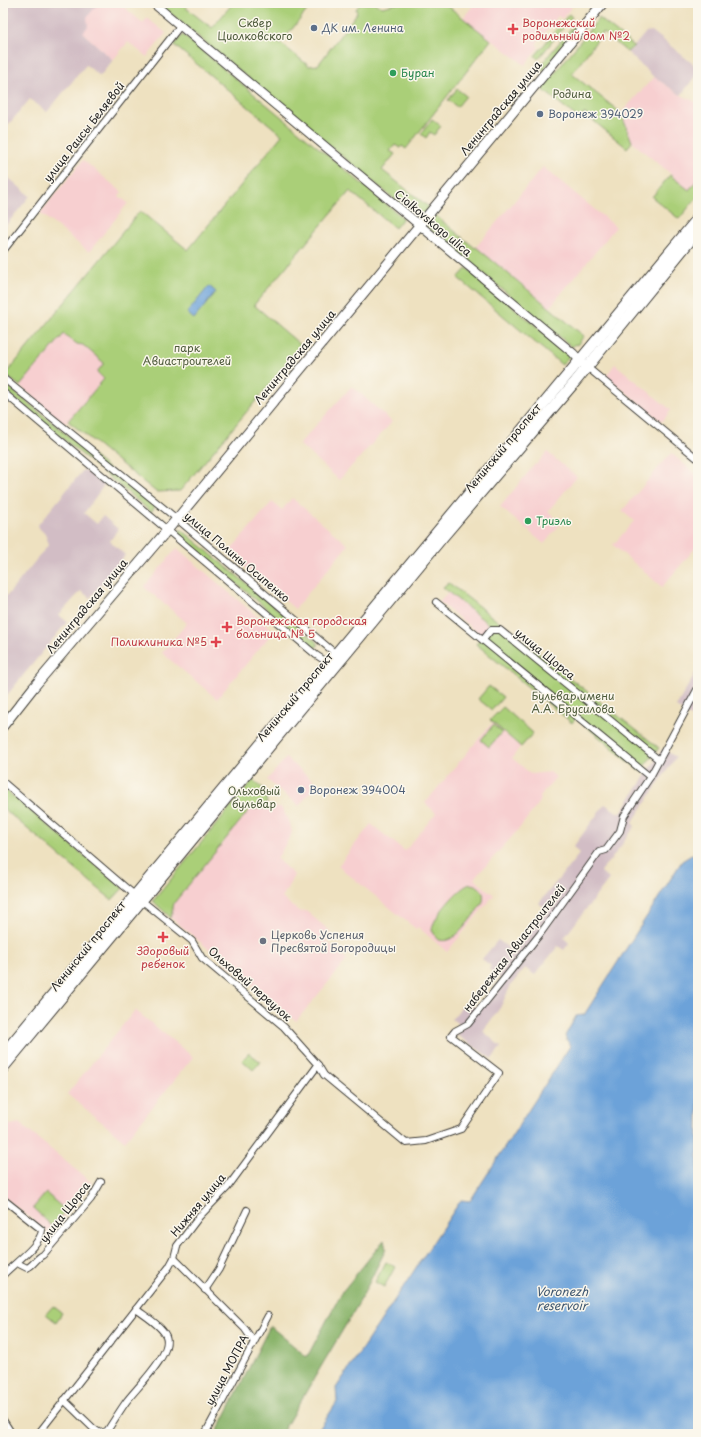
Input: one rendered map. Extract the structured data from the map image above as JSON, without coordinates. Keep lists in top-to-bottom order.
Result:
{
  "streets": {
    "main road": ["Ленинградская улица", "Ленинский проспект"],
    "street": [
      "улица Раисы Беляевой",
      "Ciolkovskogo ulica",
      "улица Полины Осипенко",
      "улица Щорса",
      "набережная Авиастроителей",
      "Ольховый переулок",
      "Нижняя улица",
      "улица МОПРА"
    ]
  },
  "crossings": [
    ["Ленинградская улица", "Ciolkovskogo ulica"],
    ["Ленинградская улица", "улица Полины Осипенко"],
    ["улица Раисы Беляевой", "Ciolkovskogo ulica"],
    ["Ciolkovskogo ulica", "Ленинский проспект"],
    ["Ленинский проспект", "улица Полины Осипенко"],
    ["Ленинский проспект", "Ольховый переулок"],
    ["улица Щорса", "набережная Авиастроителей"],
    ["набережная Авиастроителей", "Ольховый переулок"],
    ["Ольховый переулок", "Нижняя улица"]
  ],
  "water": ["Voronezh reservoir"],
  "parks": [
    "Сквер Циолковского",
    "Родина",
    "парк Авиастроителей",
    "Бульвар имени А.А. Брусилова",
    "Ольховый бульвар"
  ],
  "places": {
    "other": [
      "ДК им. Ленина",
      "Буран",
      "Воронеж 394029",
      "Триэль",
      "Воронеж 394004",
      "Церковь Успения Пресвятой Богородицы"
    ],
    "health": [
      "Воронежский родильный дом №2",
      "Воронежская городская больница № 5",
      "Поликлиника №5",
      "Здоровый ребенок"
    ]
  }
}
